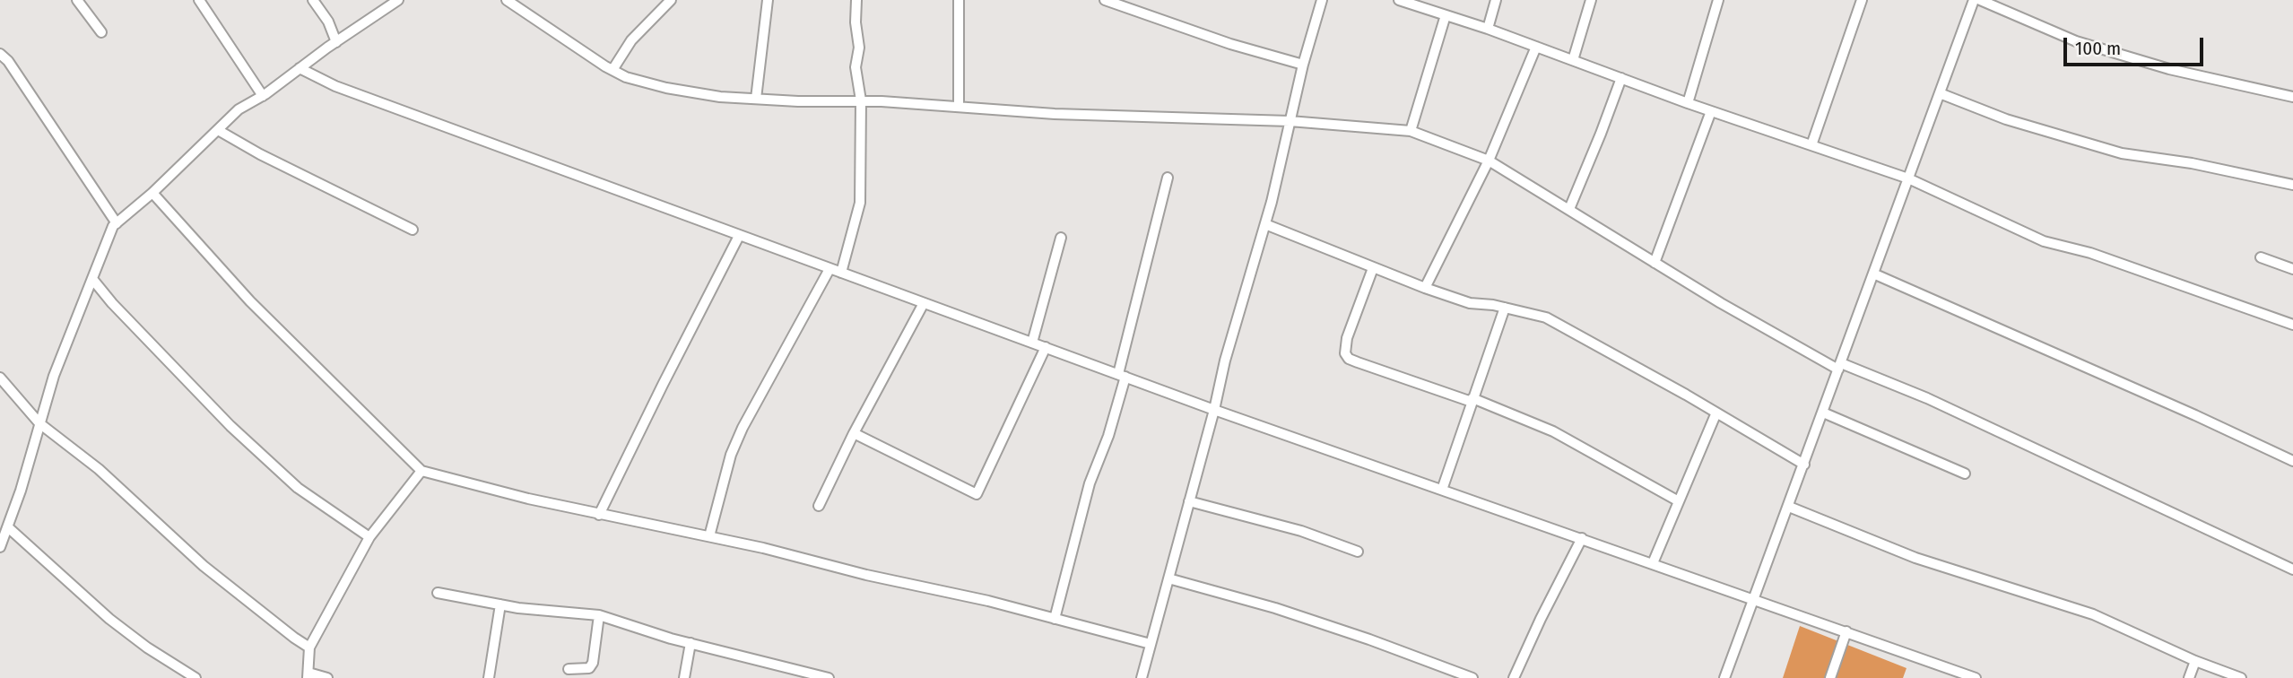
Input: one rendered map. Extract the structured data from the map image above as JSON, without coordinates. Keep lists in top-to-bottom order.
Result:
{
  "scale_bar": "100 m"
}
